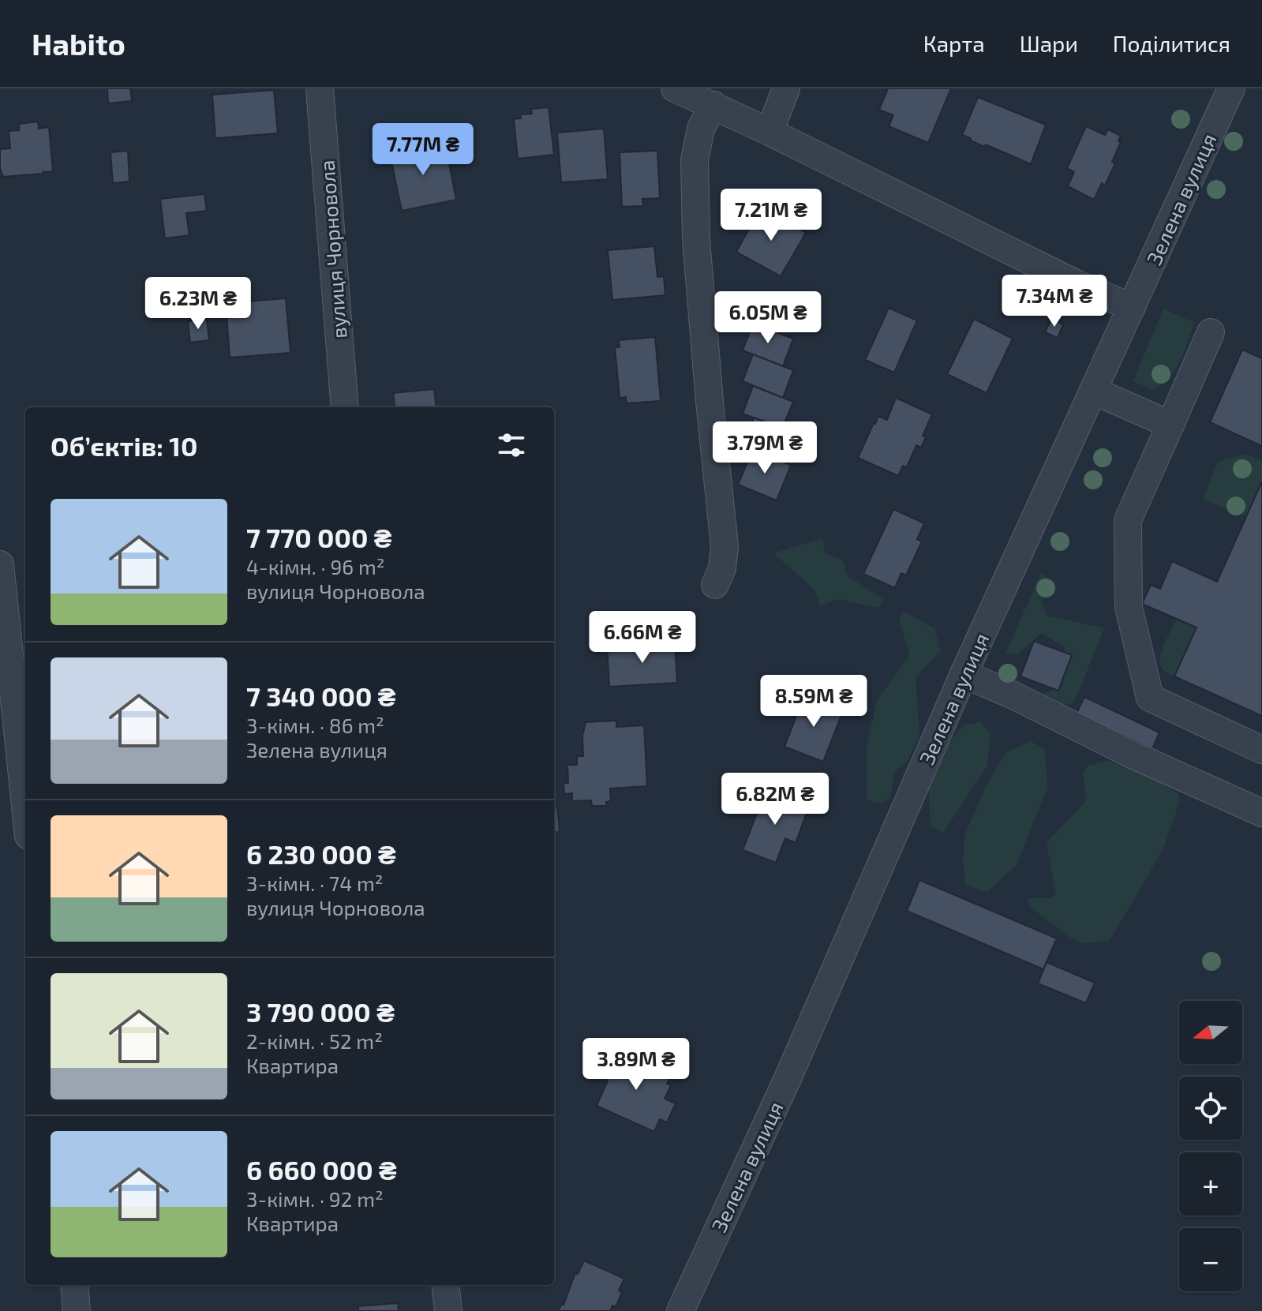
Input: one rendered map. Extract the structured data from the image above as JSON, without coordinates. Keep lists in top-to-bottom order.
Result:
{
  "streets": {
    "street": ["Зелена вулиця", "вулиця Чорновола"]
  },
  "north": "left",
  "page": {
    "header": "Habito",
    "nav": ["Карта", "Шари", "Поділитися"],
    "price": [
      "7.77M ₴",
      "7.21M ₴",
      "7.34M ₴",
      "6.23M ₴",
      "6.05M ₴",
      "3.79M ₴",
      "6.66M ₴",
      "8.59M ₴",
      "6.82M ₴",
      "3.89M ₴"
    ],
    "heading": "Об’єктів: 10",
    "list": [
      {
        "name": "7 770 000 ₴",
        "note": "4-кімн. · 96 m² · вулиця Чорновола"
      },
      {
        "name": "7 340 000 ₴",
        "note": "3-кімн. · 86 m² · Зелена вулиця"
      },
      {
        "name": "6 230 000 ₴",
        "note": "3-кімн. · 74 m² · вулиця Чорновола"
      },
      {
        "name": "3 790 000 ₴",
        "note": "2-кімн. · 52 m² · Квартира"
      },
      {
        "name": "6 660 000 ₴",
        "note": "3-кімн. · 92 m² · Квартира"
      }
    ],
    "map_buttons": ["+", "−"]
  }
}
